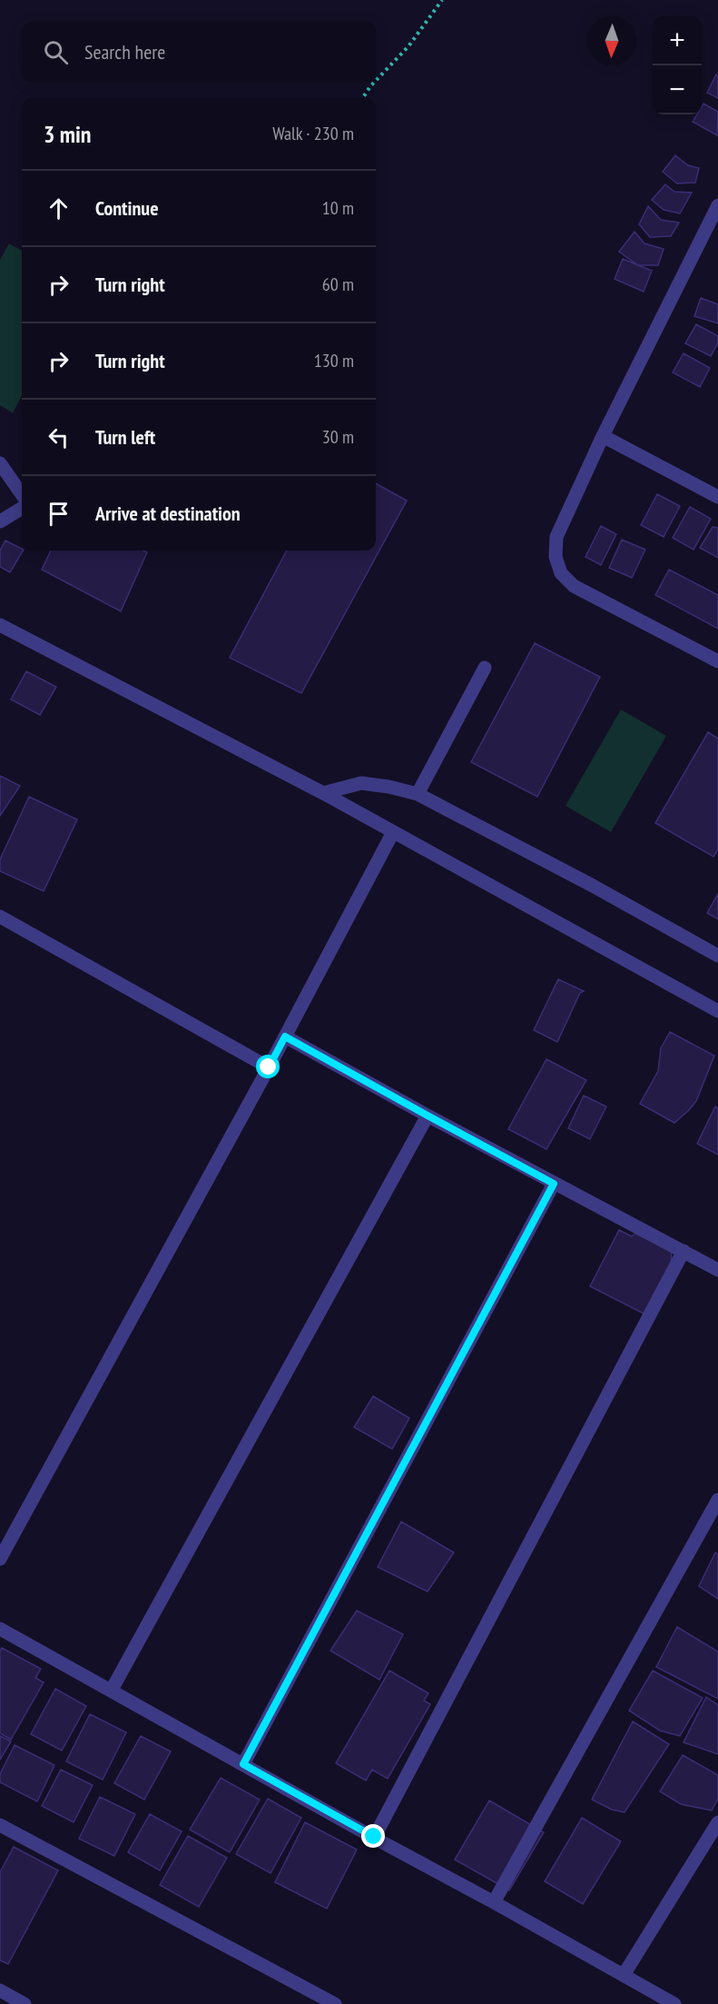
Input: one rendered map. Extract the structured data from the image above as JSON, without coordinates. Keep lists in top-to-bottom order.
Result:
{
  "north": "bottom",
  "page": {
    "map_buttons": ["+", "−"],
    "search": "Search here",
    "heading": ["3 min", "Walk · 230 m"],
    "list": [
      ["Continue", "10 m"],
      ["Turn right", "60 m"],
      ["Turn right", "130 m"],
      ["Turn left", "30 m"],
      "Arrive at destination"
    ]
  }
}
